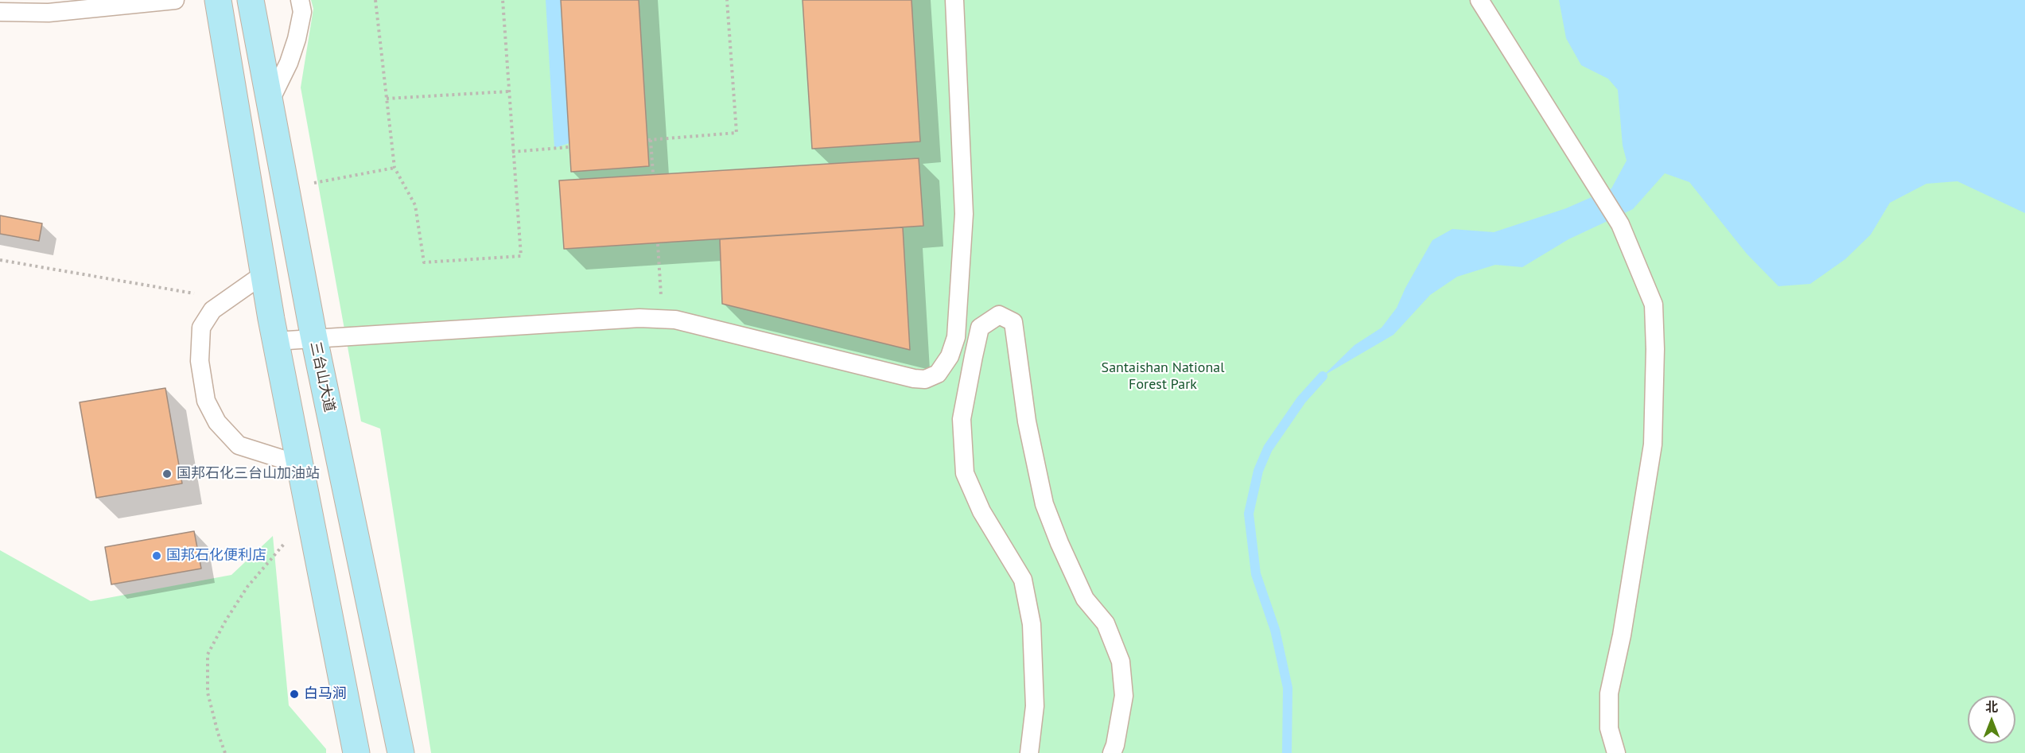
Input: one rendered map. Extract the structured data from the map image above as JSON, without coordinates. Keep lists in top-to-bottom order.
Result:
{
  "streets": {
    "main road": ["三台山大道"]
  },
  "parks": ["Santaishan National Forest Park"],
  "places": ["国邦石化三台山加油站", "国邦石化便利店", "白马涧"],
  "north": "top"
}
